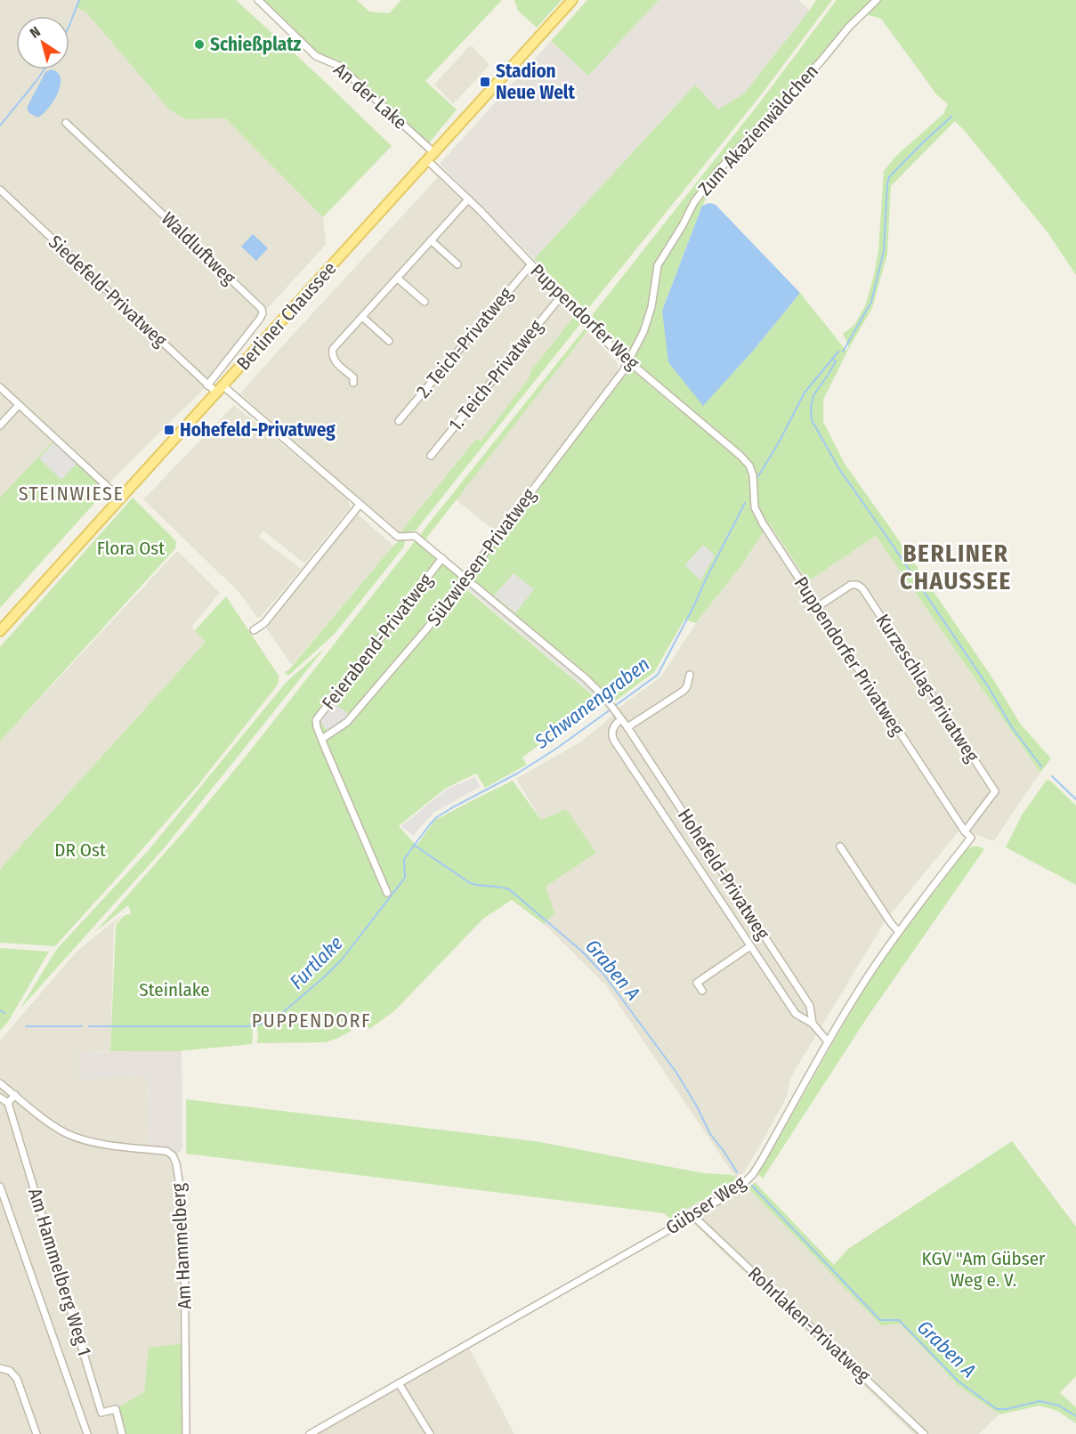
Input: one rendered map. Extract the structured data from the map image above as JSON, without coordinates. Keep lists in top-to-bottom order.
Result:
{
  "streets": {
    "main road": ["Berliner Chaussee"],
    "street": [
      "An der Lake",
      "Zum Akazienwäldchen",
      "Waldluftweg",
      "Siedefeld-Privatweg",
      "Puppendorfer Weg",
      "2. Teich-Privatweg",
      "1. Teich-Privatweg",
      "Sülzwiesen-Privatweg",
      "Feierabend-Privatweg",
      "Puppendorfer Privatweg",
      "Kurzeschlag-Privatweg",
      "Hohefeld-Privatweg",
      "Gübser Weg",
      "Am Hammelberg",
      "Am Hammelberg Weg 1",
      "Rohrlaken-Privatweg"
    ]
  },
  "crossings": [
    ["An der Lake", "Berliner Chaussee"],
    ["An der Lake", "Puppendorfer Weg"],
    ["Zum Akazienwäldchen", "Puppendorfer Weg"],
    ["Zum Akazienwäldchen", "Sülzwiesen-Privatweg"],
    ["Waldluftweg", "Siedefeld-Privatweg"],
    ["Siedefeld-Privatweg", "Berliner Chaussee"],
    ["Siedefeld-Privatweg", "Hohefeld-Privatweg"],
    ["Berliner Chaussee", "Puppendorfer Weg"],
    ["Berliner Chaussee", "Hohefeld-Privatweg"],
    ["Puppendorfer Weg", "2. Teich-Privatweg"],
    ["Puppendorfer Weg", "1. Teich-Privatweg"],
    ["Puppendorfer Weg", "Sülzwiesen-Privatweg"],
    ["Puppendorfer Weg", "Puppendorfer Privatweg"],
    ["Sülzwiesen-Privatweg", "Feierabend-Privatweg"],
    ["Sülzwiesen-Privatweg", "Hohefeld-Privatweg"],
    ["Feierabend-Privatweg", "Hohefeld-Privatweg"],
    ["Puppendorfer Privatweg", "Kurzeschlag-Privatweg"],
    ["Puppendorfer Privatweg", "Gübser Weg"],
    ["Hohefeld-Privatweg", "Gübser Weg"],
    ["Gübser Weg", "Rohrlaken-Privatweg"]
  ],
  "districts": ["STEINWIESE", "BERLINER CHAUSSEE", "PUPPENDORF"],
  "water": ["Schwanengraben", "Furtlake", "Graben A"],
  "parks": [
    "Flora Ost",
    "DR Ost",
    "Steinlake",
    "KGV \"Am Gübser Weg e. V."
  ],
  "places": {
    "other": ["Schießplatz"],
    "transit": ["Stadion Neue Welt", "Hohefeld-Privatweg"]
  },
  "north": "top left"
}
